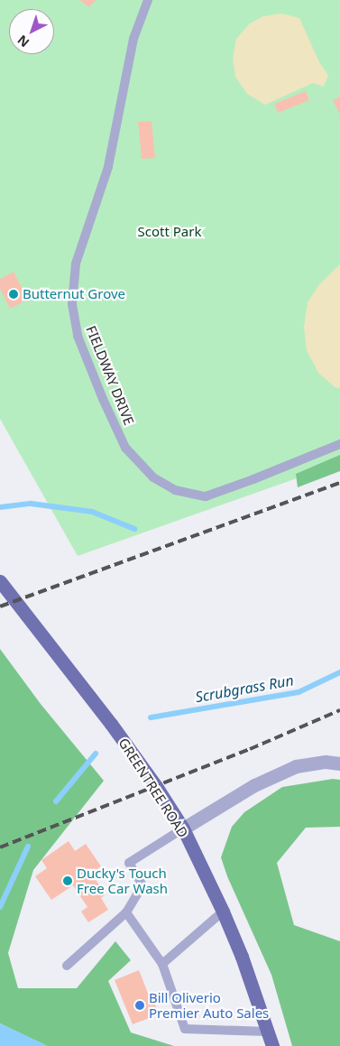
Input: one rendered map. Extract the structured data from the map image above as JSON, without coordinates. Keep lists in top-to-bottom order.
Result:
{
  "streets": {
    "main road": ["GREENTREE ROAD"],
    "lane": ["FIELDWAY DRIVE"]
  },
  "water": ["Scrubgrass Run"],
  "parks": ["Scott Park"],
  "places": ["Butternut Grove", "Ducky's Touch Free Car Wash", "Bill Oliverio Premier Auto Sales"],
  "north": "bottom left"
}
